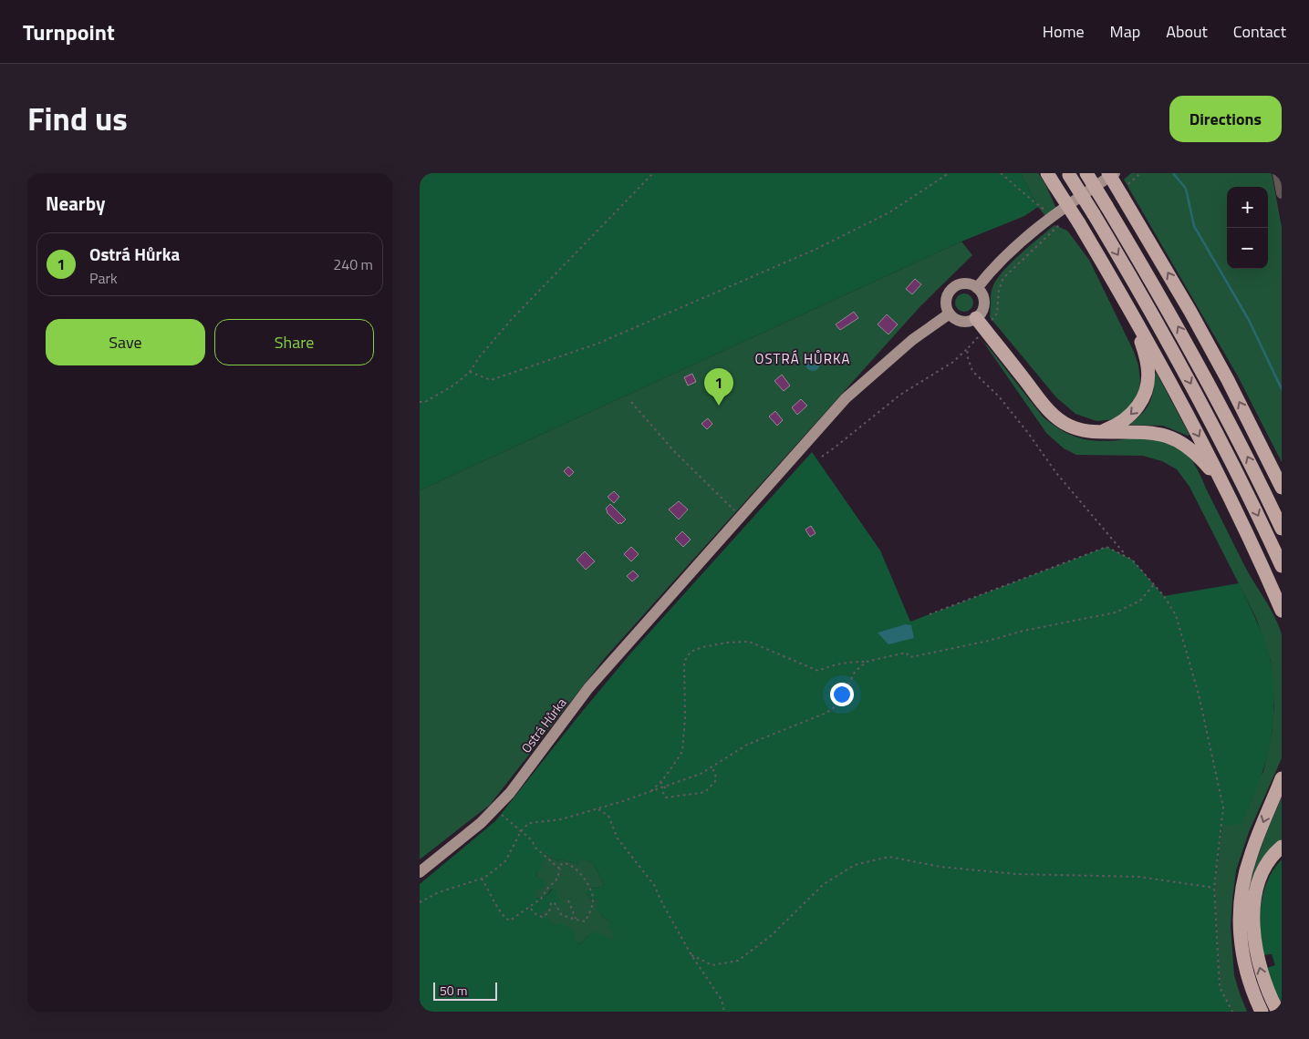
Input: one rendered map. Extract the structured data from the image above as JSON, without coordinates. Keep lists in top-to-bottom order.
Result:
{
  "streets": {
    "main road": ["Ostrá Hůrka"]
  },
  "districts": ["OSTRÁ HŮRKA"],
  "scale_bar": "50 m",
  "page": {
    "header": "Turnpoint",
    "nav": [
      "Home",
      "Map",
      "About",
      "Contact"
    ],
    "title": "Find us",
    "buttons": [
      "Directions",
      ["Save", "Share"]
    ],
    "heading": "Nearby",
    "map_buttons": ["+", "−"],
    "list": [
      {
        "mark": "1",
        "name": "Ostrá Hůrka",
        "note": "Park",
        "value": "240 m"
      }
    ],
    "pins": "1",
    "scale": "50 m"
  }
}
